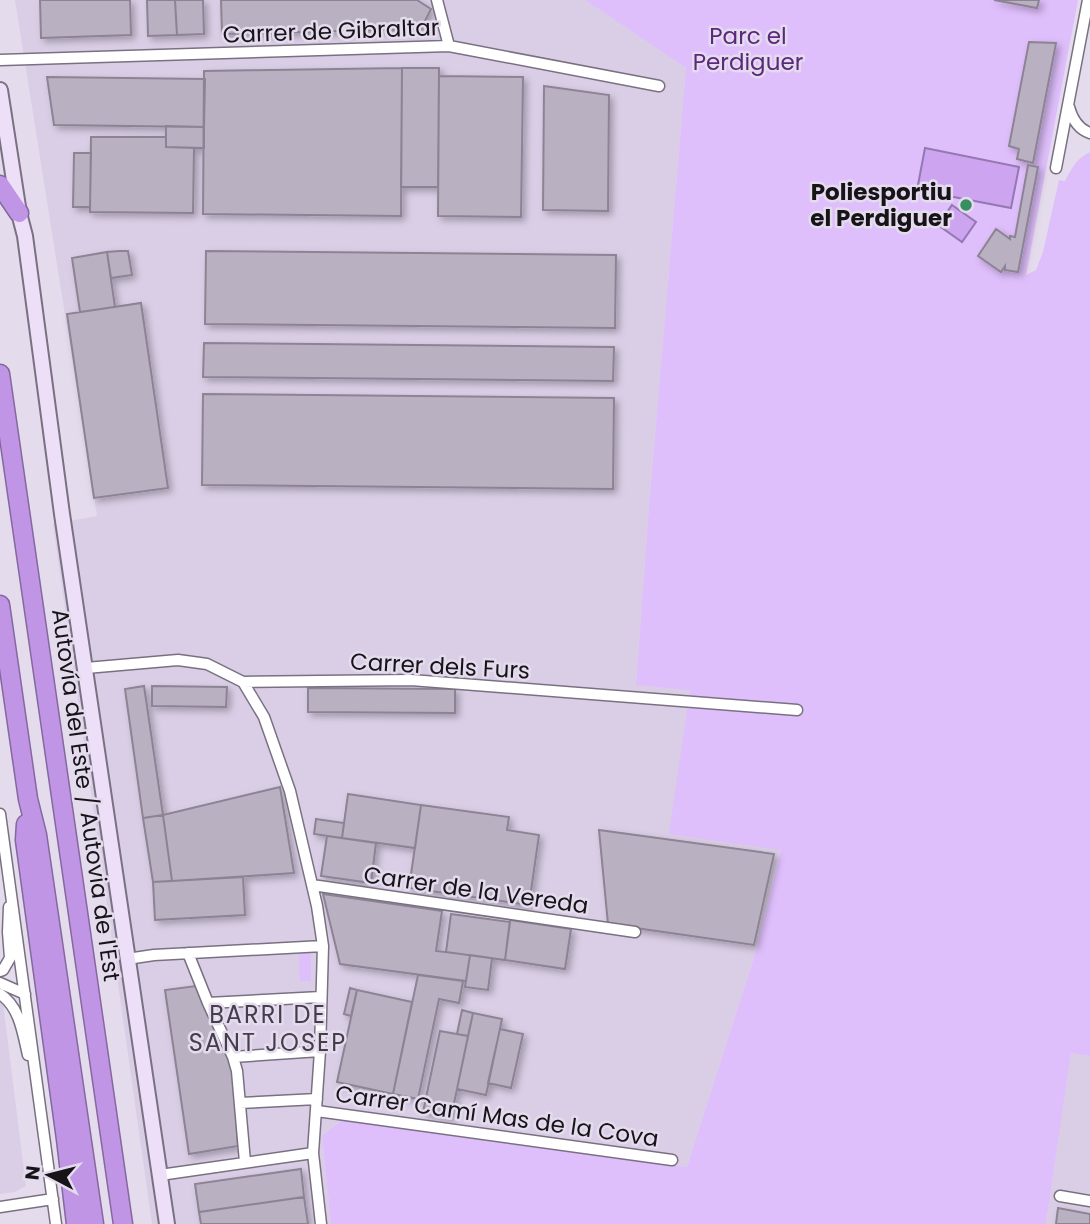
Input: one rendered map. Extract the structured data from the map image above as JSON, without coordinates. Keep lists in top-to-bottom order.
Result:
{
  "streets": {
    "highway": ["Autovía del Este / Autovia de l'Est"],
    "street": [
      "Carrer de Gibraltar",
      "Carrer dels Furs",
      "Carrer de la Vereda",
      "Carrer Camí Mas de la Cova"
    ]
  },
  "districts": ["BARRI DE SANT JOSEP"],
  "parks": ["Parc el Perdiguer"],
  "places": ["Poliesportiu el Perdiguer"],
  "north": "left"
}
